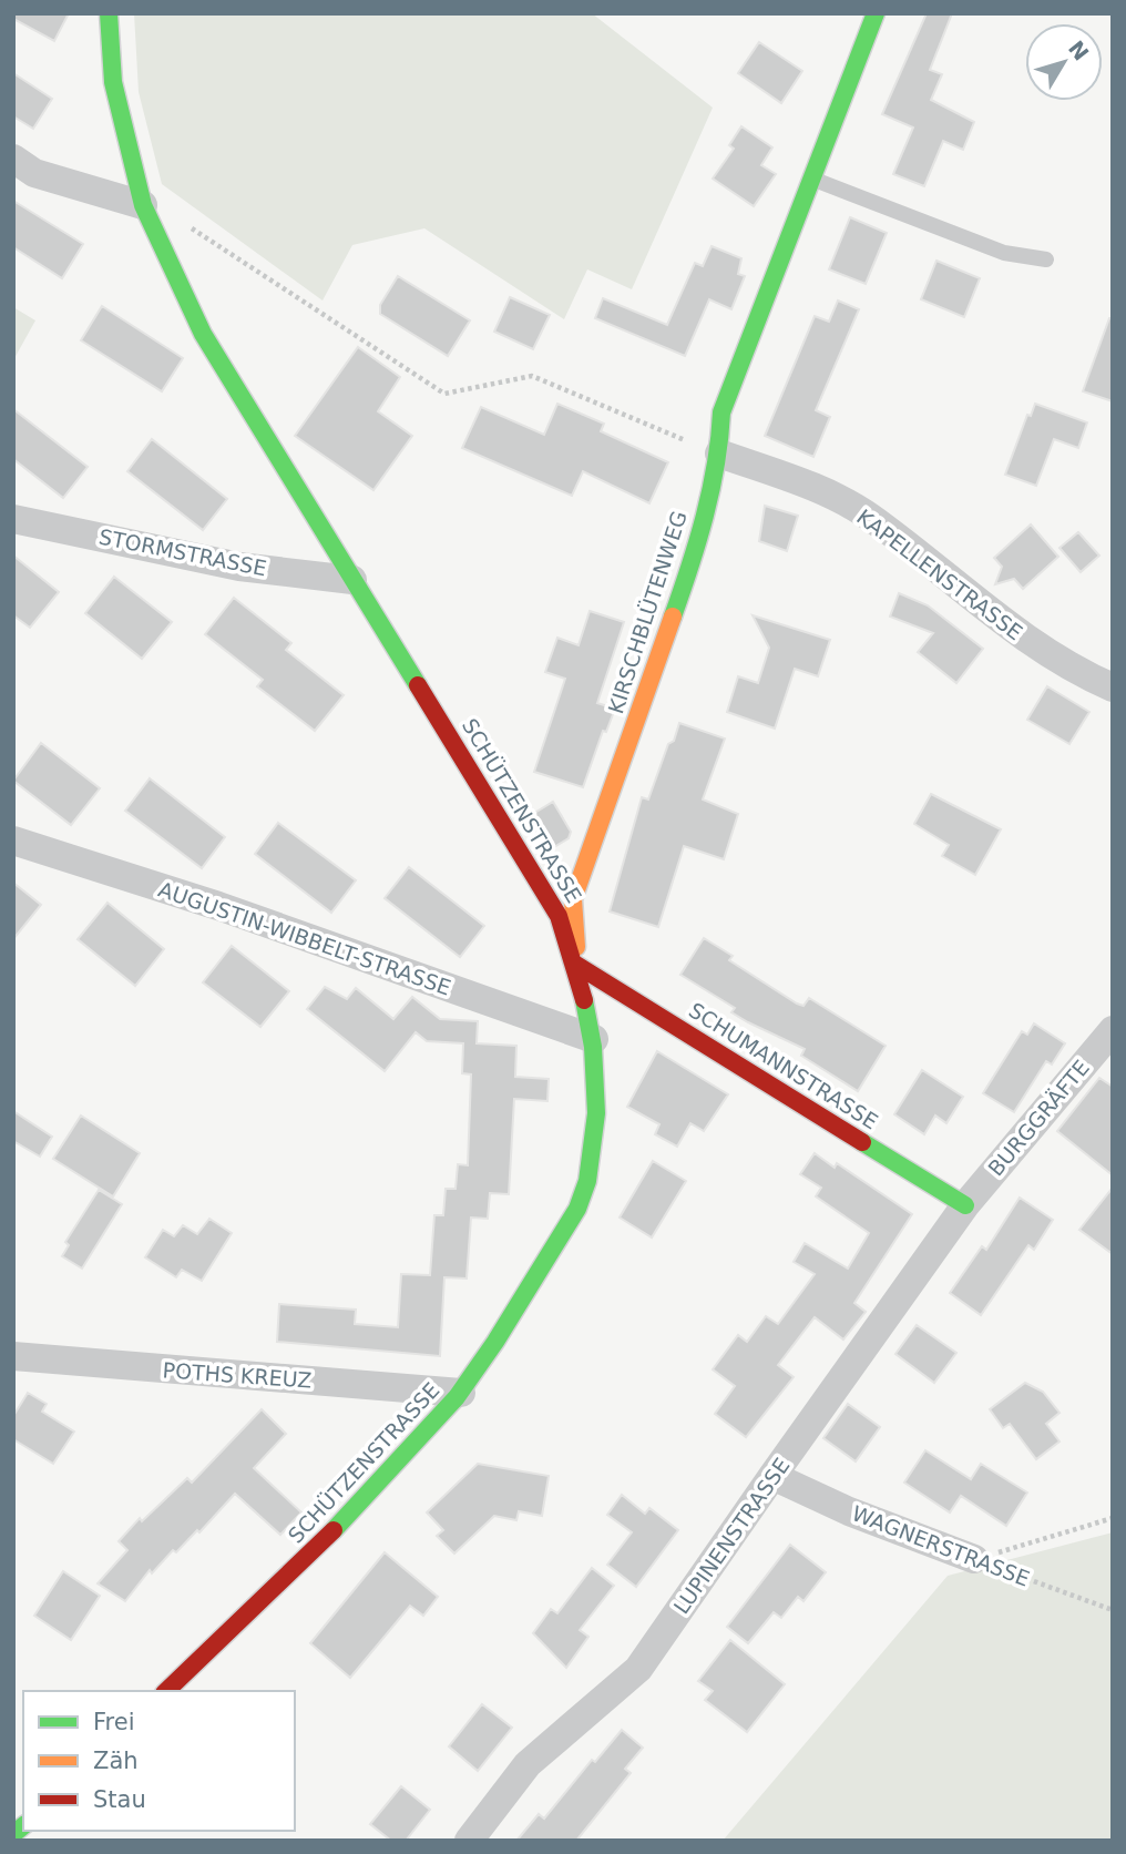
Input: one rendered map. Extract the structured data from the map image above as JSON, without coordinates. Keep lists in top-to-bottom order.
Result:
{
  "streets": {
    "street": [
      "STORMSTRASSE",
      "KAPELLENSTRASSE",
      "KIRSCHBLÜTENWEG",
      "SCHÜTZENSTRASSE",
      "AUGUSTIN-WIBBELT-STRASSE",
      "SCHUMANNSTRASSE",
      "BURGGRÄFTE",
      "POTHS KREUZ",
      "LUPINENSTRASSE",
      "WAGNERSTRASSE"
    ]
  },
  "crossings": [
    ["STORMSTRASSE", "SCHÜTZENSTRASSE"],
    ["KAPELLENSTRASSE", "KIRSCHBLÜTENWEG"],
    ["KIRSCHBLÜTENWEG", "SCHÜTZENSTRASSE"],
    ["KIRSCHBLÜTENWEG", "SCHUMANNSTRASSE"],
    ["SCHÜTZENSTRASSE", "AUGUSTIN-WIBBELT-STRASSE"],
    ["SCHÜTZENSTRASSE", "SCHUMANNSTRASSE"],
    ["SCHÜTZENSTRASSE", "POTHS KREUZ"],
    ["SCHUMANNSTRASSE", "BURGGRÄFTE"],
    ["SCHUMANNSTRASSE", "LUPINENSTRASSE"],
    ["BURGGRÄFTE", "LUPINENSTRASSE"],
    ["LUPINENSTRASSE", "WAGNERSTRASSE"]
  ],
  "legend": ["Frei", "Zäh", "Stau"],
  "north": "top right"
}
